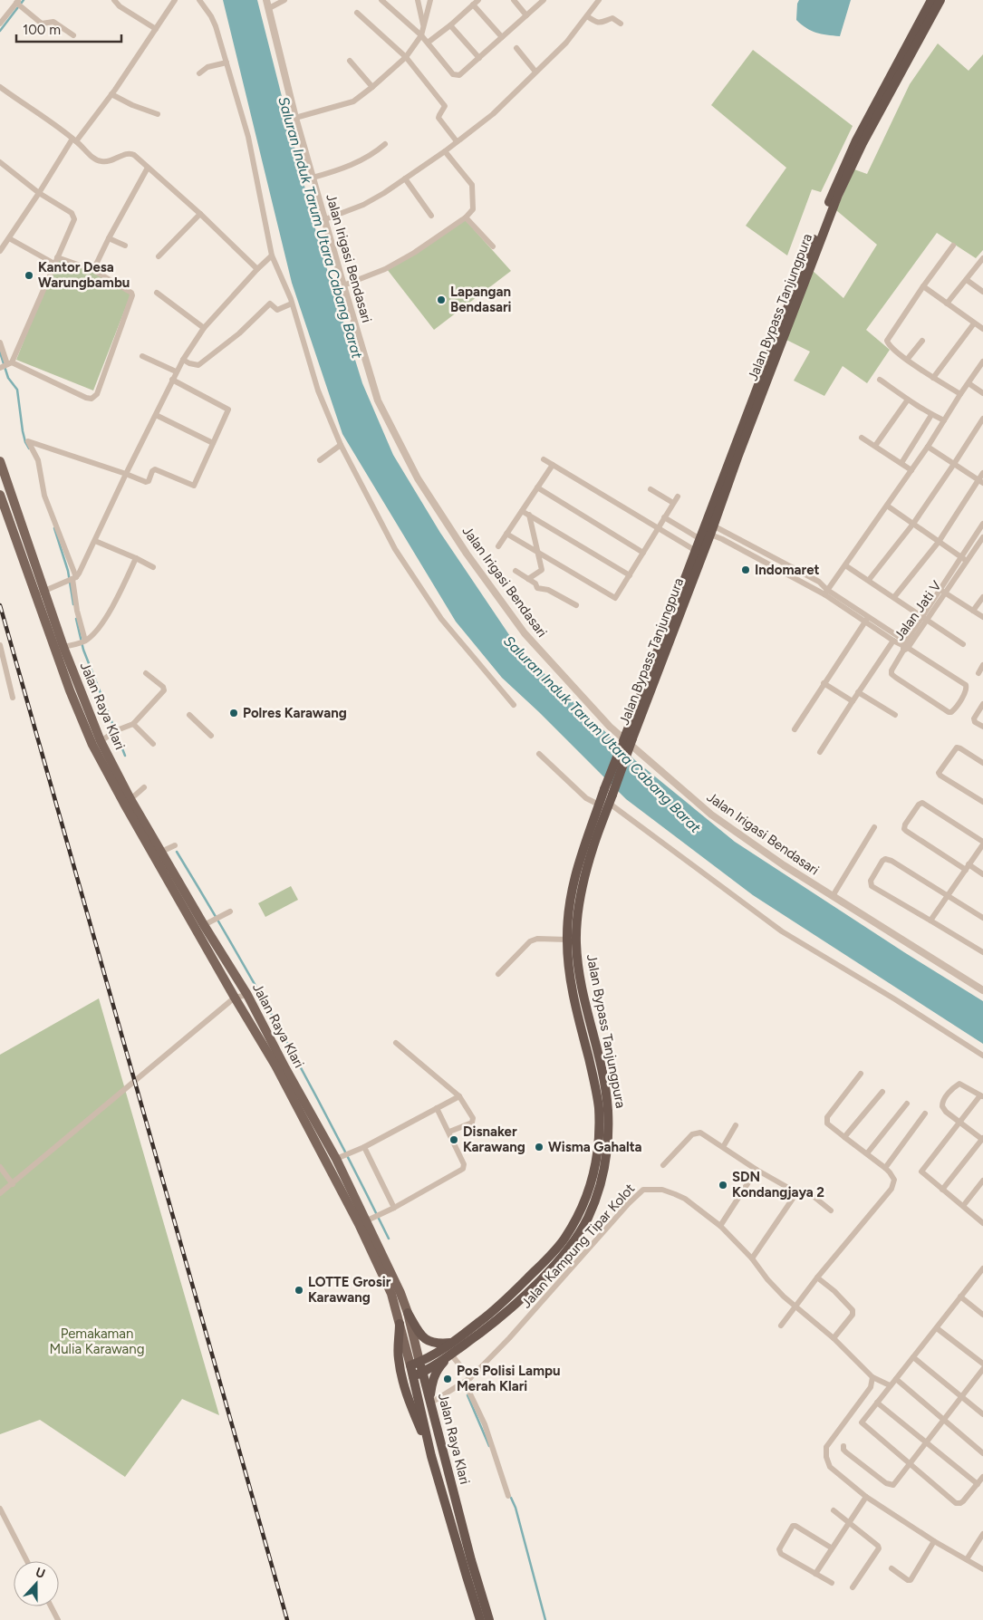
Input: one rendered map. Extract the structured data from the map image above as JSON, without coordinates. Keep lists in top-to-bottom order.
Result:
{
  "streets": {
    "highway": ["Jalan Bypass Tanjungpura", "Jalan Raya Klari"],
    "street": ["Jalan Irigasi Bendasari", "Jalan Jati V", "Jalan Kampung Tipar Kolot"]
  },
  "crossings": [
    ["Jalan Bypass Tanjungpura", "Jalan Raya Klari"],
    ["Jalan Raya Klari", "Jalan Kampung Tipar Kolot"]
  ],
  "water": ["Saluran Induk Tarum Utara Cabang Barat"],
  "parks": ["Pemakaman Mulia Karawang"],
  "places": [
    "Kantor Desa Warungbambu",
    "Lapangan Bendasari",
    "Indomaret",
    "Polres Karawang",
    "Disnaker Karawang",
    "Wisma Gahalta",
    "SDN Kondangjaya 2",
    "LOTTE Grosir Karawang",
    "Pos Polisi Lampu Merah Klari"
  ],
  "scale_bar": "100 m",
  "north": "top"
}
